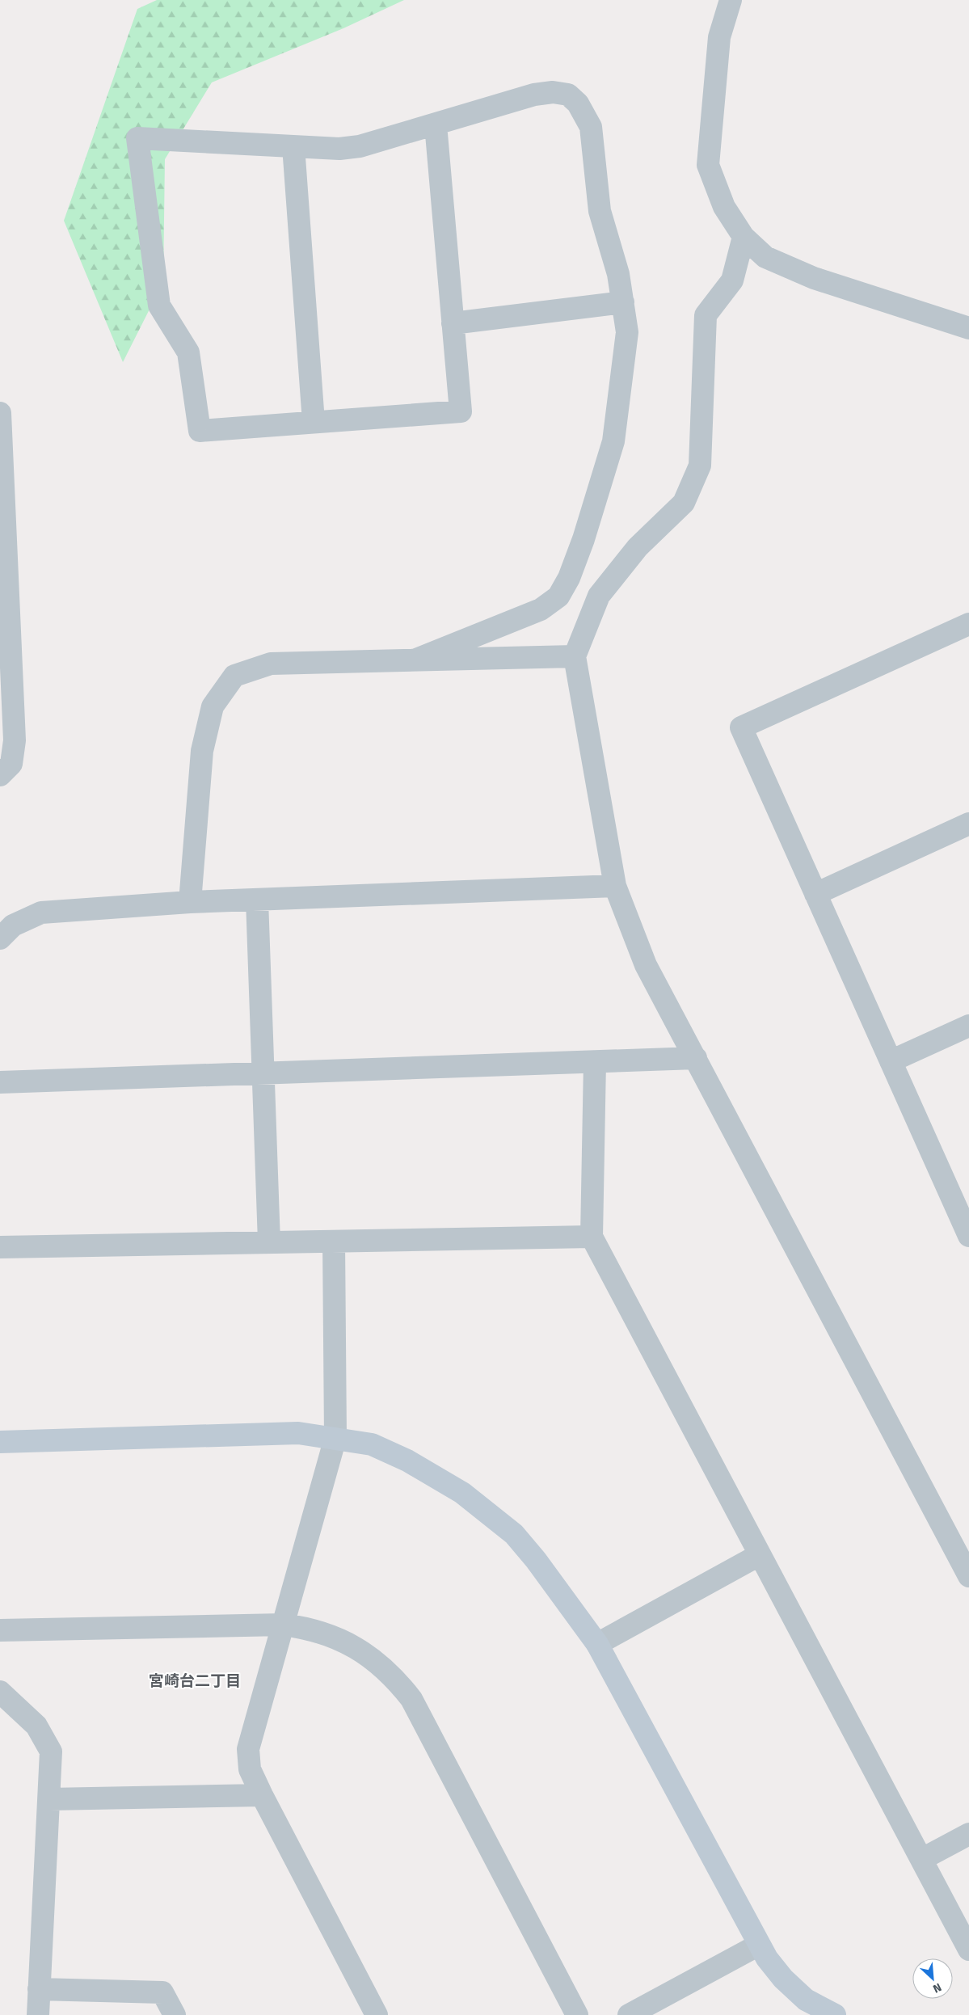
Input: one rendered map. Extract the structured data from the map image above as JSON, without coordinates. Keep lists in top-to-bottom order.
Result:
{
  "districts": ["宮崎台二丁目"],
  "north": "bottom right"
}
